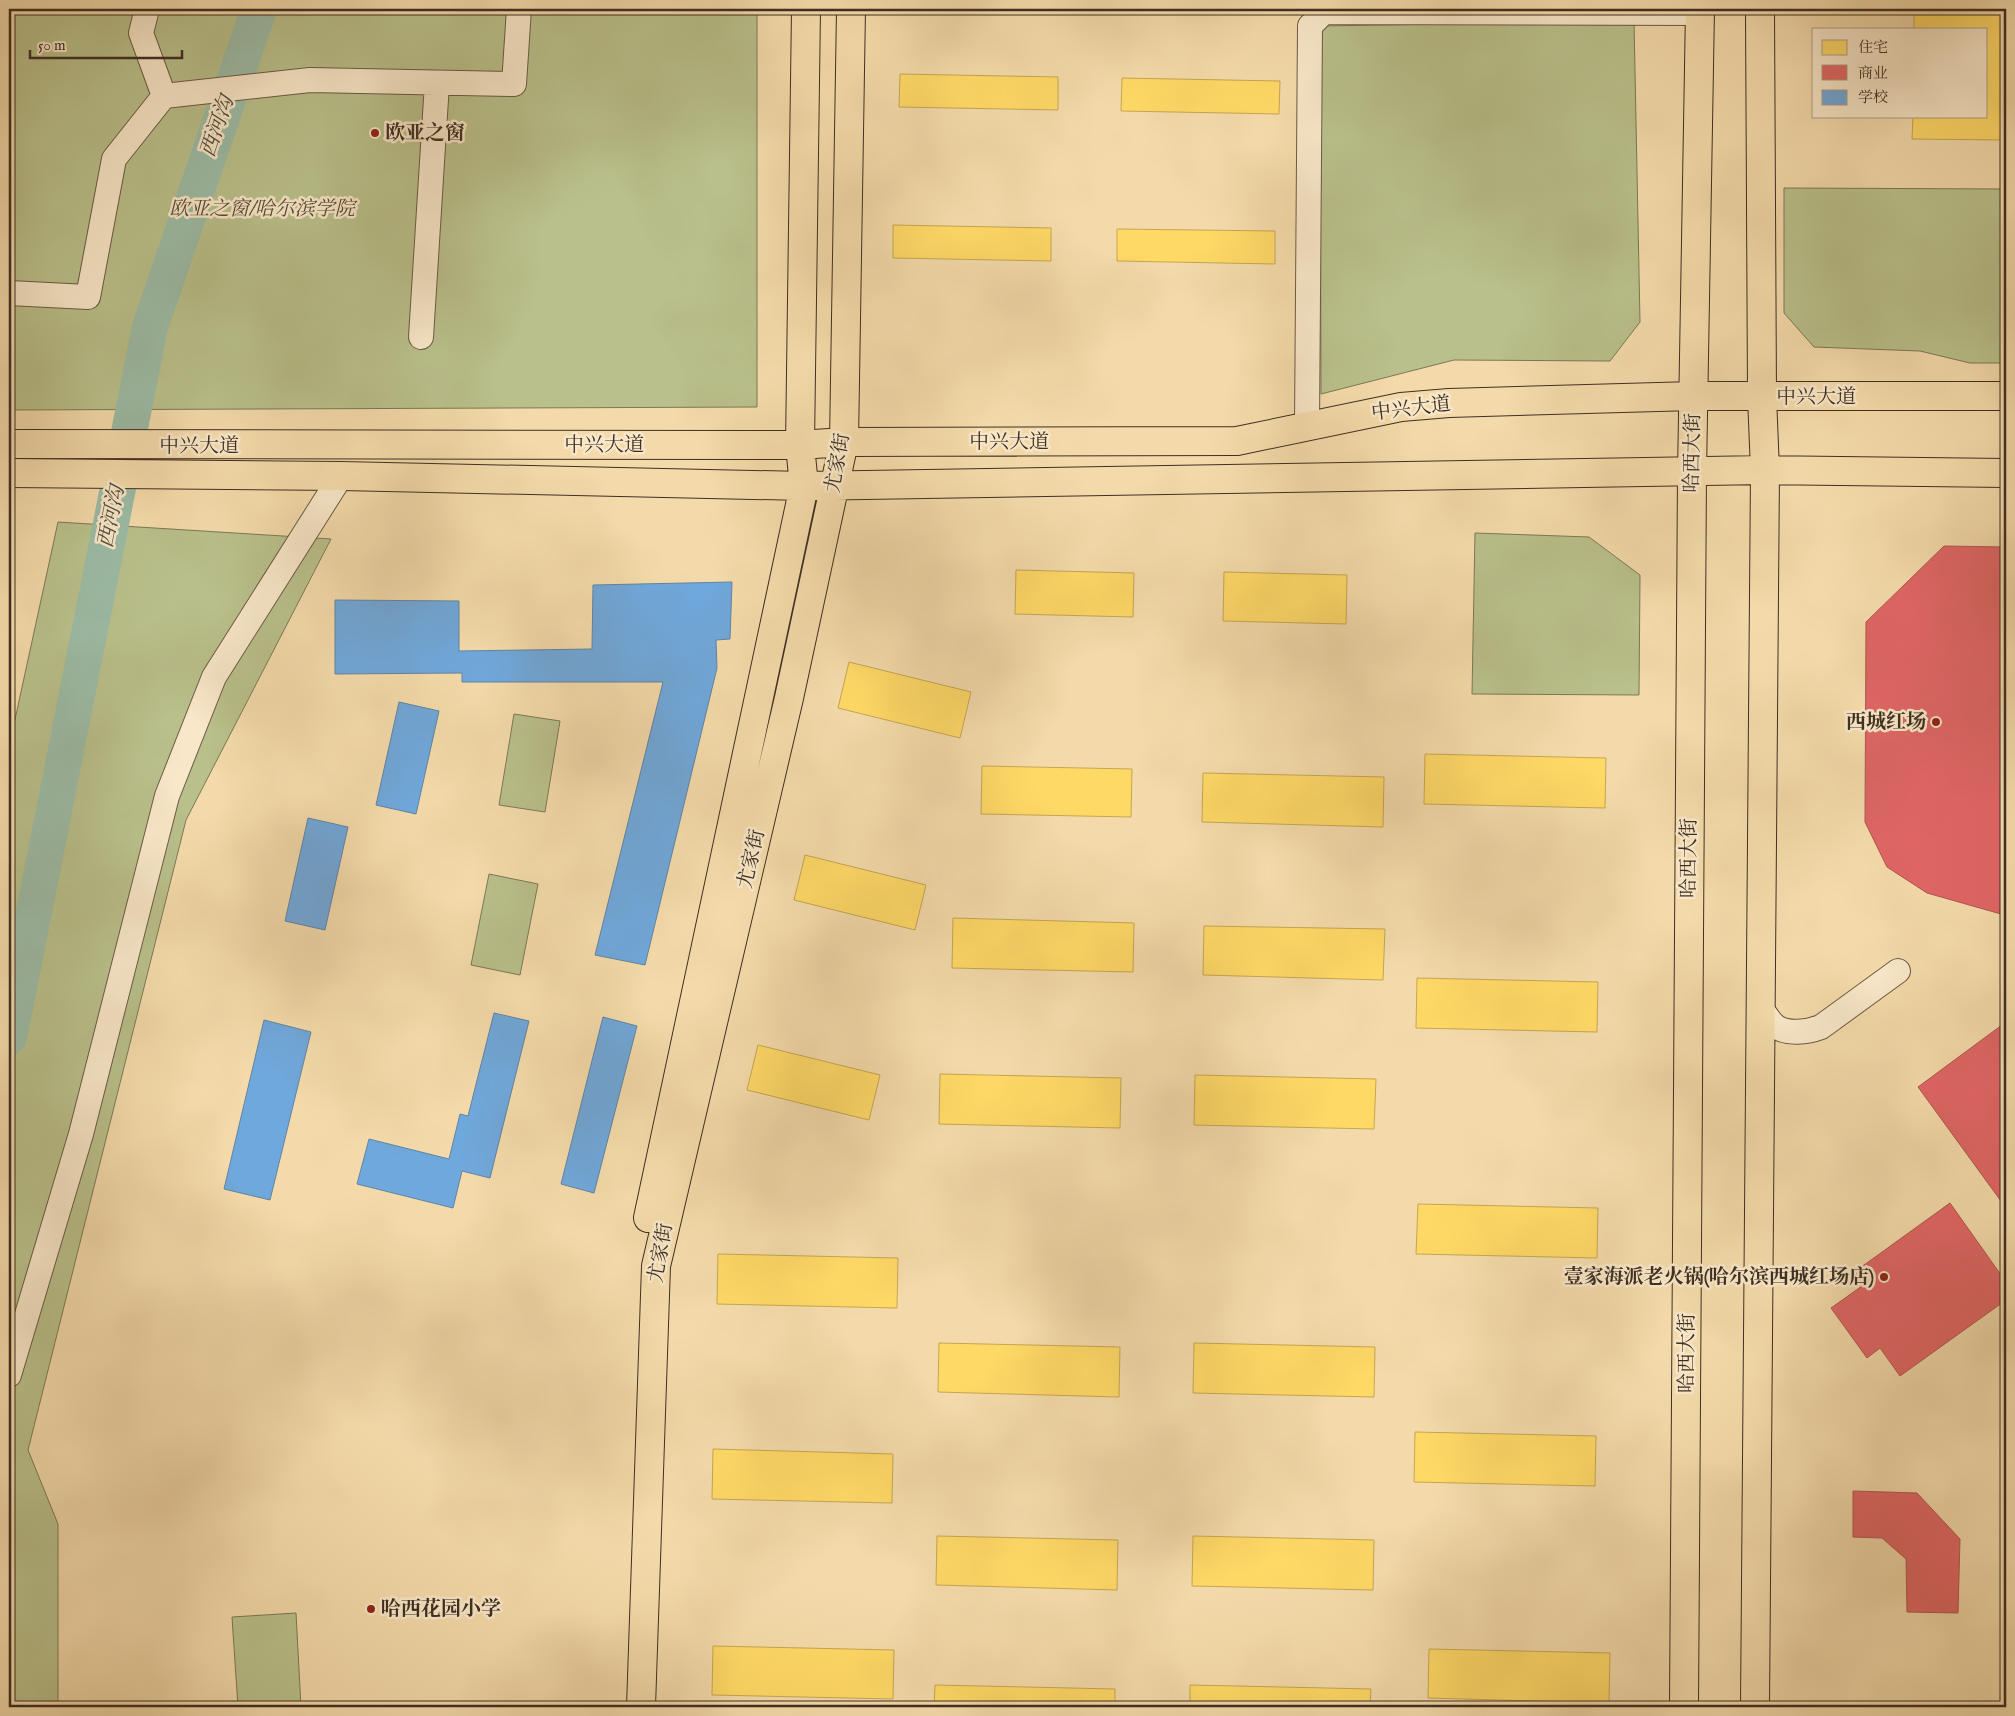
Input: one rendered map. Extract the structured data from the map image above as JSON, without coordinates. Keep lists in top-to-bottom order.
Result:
{
  "streets": {
    "main road": ["中兴大道", "哈西大街", "尤家街"]
  },
  "crossings": [
    ["中兴大道", "哈西大街"],
    ["中兴大道", "尤家街"]
  ],
  "water": ["西河沟"],
  "parks": ["欧亚之窗/哈尔滨学院"],
  "places": [
    "欧亚之窗",
    "西城红场",
    "壹家海派老火锅(哈尔滨西城红场店)",
    "哈西花园小学"
  ],
  "legend": ["住宅", "商业", "学校"],
  "scale_bar": "50 m"
}
